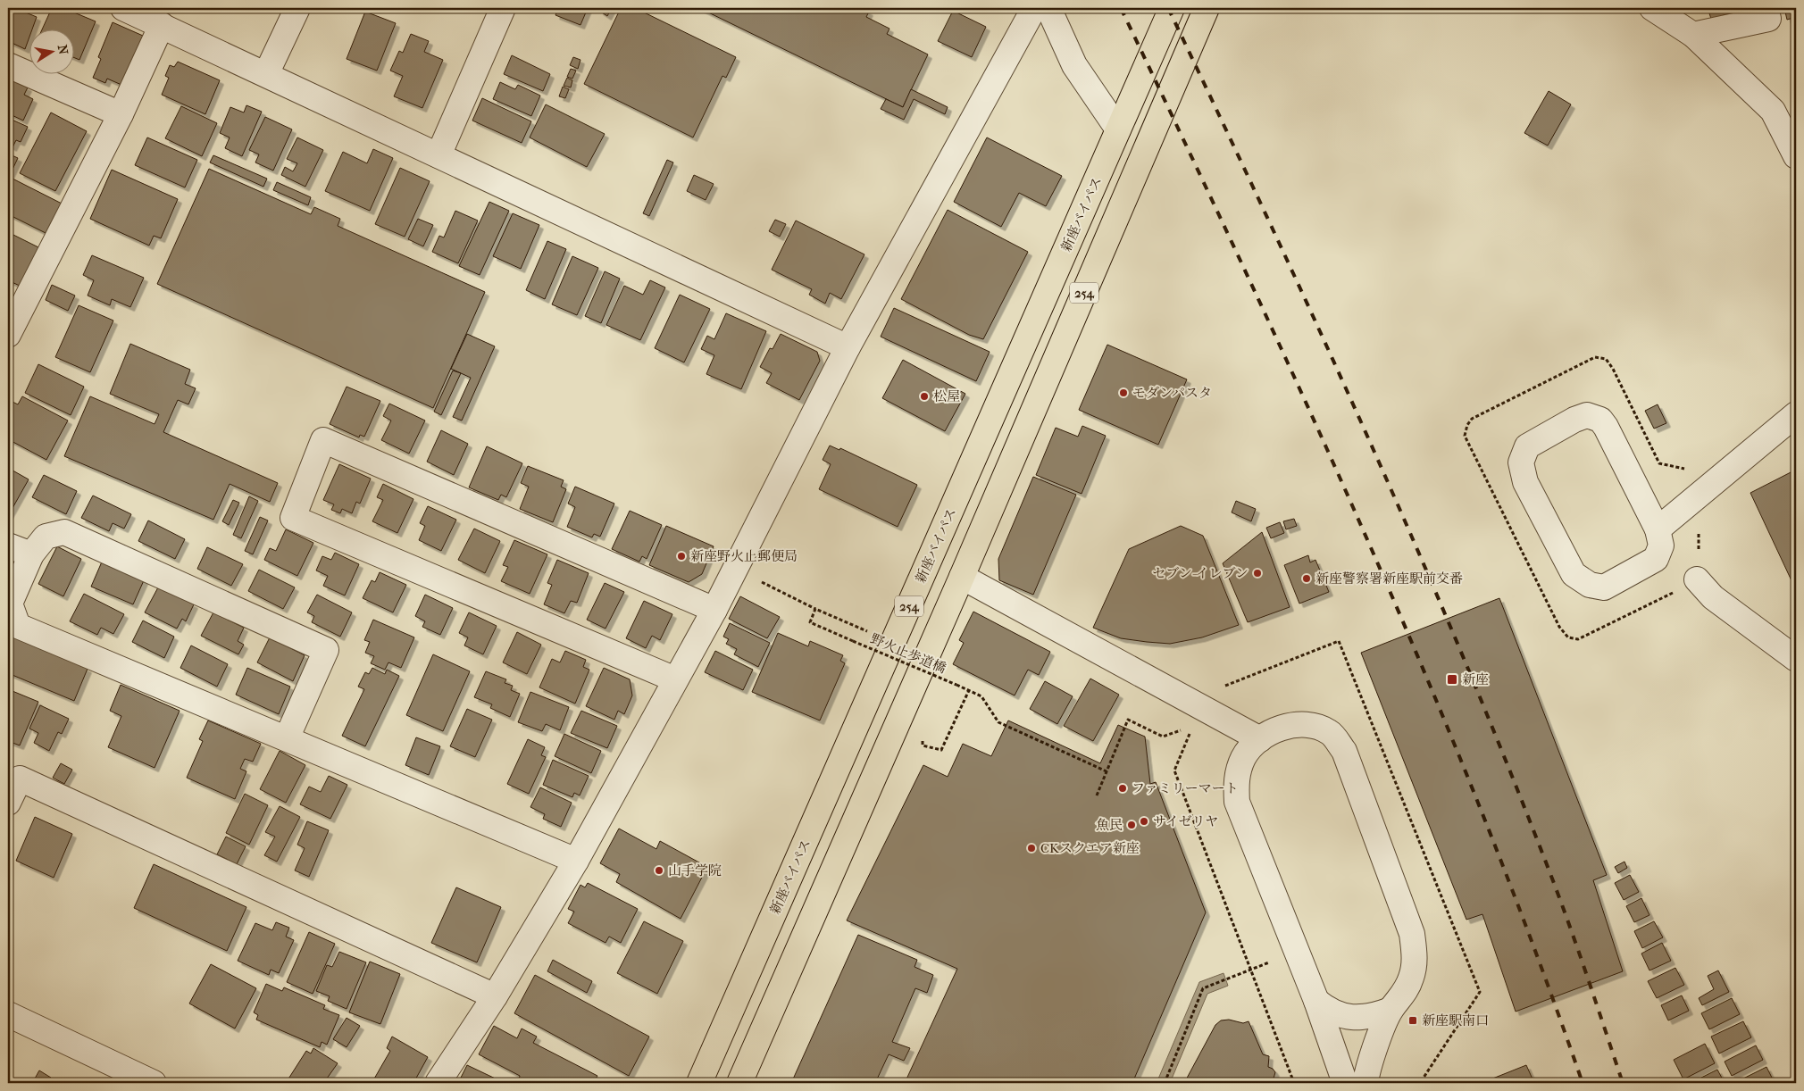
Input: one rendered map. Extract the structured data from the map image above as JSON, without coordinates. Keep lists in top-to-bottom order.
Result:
{
  "streets": {
    "highway": ["新座バイパス", "254"],
    "path": ["野火止歩道橋"]
  },
  "places": {
    "other": [
      "モダンパスタ",
      "松屋",
      "新座野火止郵便局",
      "セブン-イレブン",
      "新座警察署新座駅前交番",
      "ファミリーマート",
      "サイゼリヤ",
      "魚民",
      "CKスクエア新座",
      "山手学院"
    ],
    "transit": ["新座", "新座駅南口"]
  },
  "north": "right"
}
